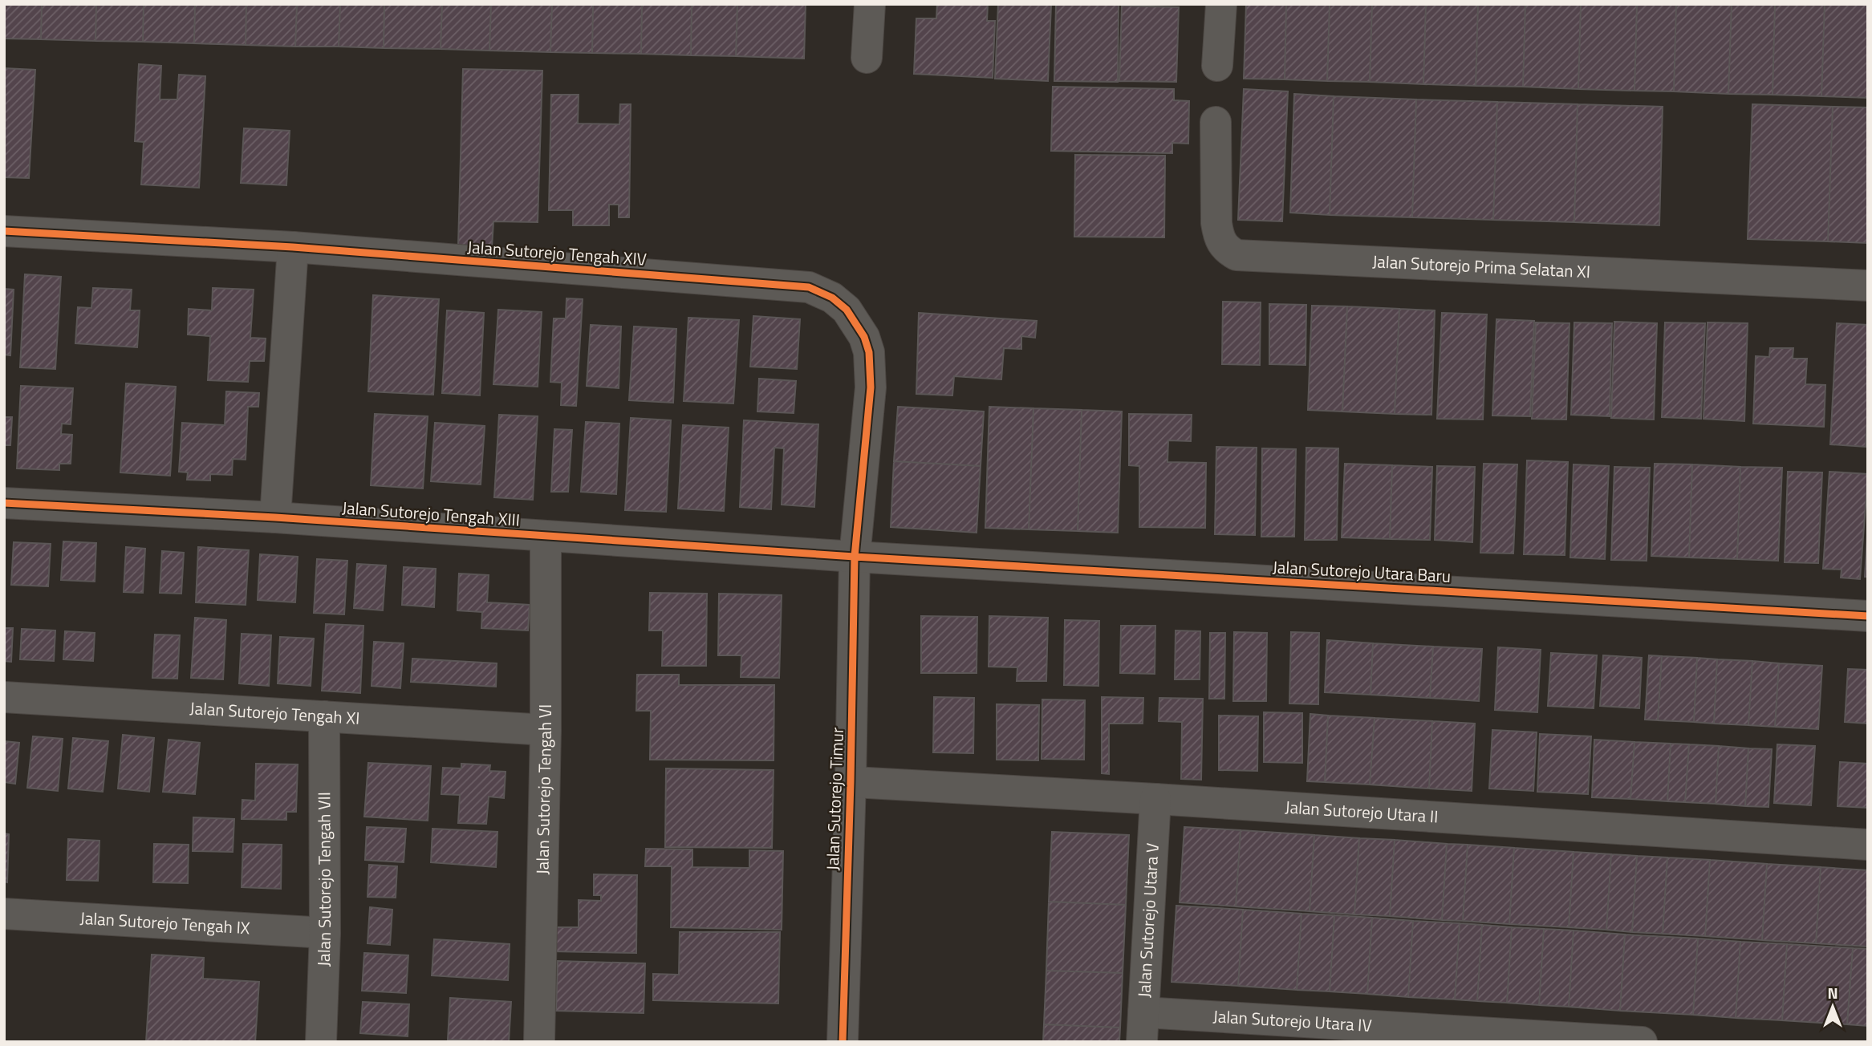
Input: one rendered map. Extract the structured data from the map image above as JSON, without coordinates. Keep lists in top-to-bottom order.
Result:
{
  "streets": {
    "street": [
      "Jalan Sutorejo Tengah XIV",
      "Jalan Sutorejo Prima Selatan XI",
      "Jalan Sutorejo Tengah XIII",
      "Jalan Sutorejo Utara Baru",
      "Jalan Sutorejo Tengah XI",
      "Jalan Sutorejo Tengah VI",
      "Jalan Sutorejo Timur",
      "Jalan Sutorejo Utara II",
      "Jalan Sutorejo Tengah VII",
      "Jalan Sutorejo Utara V",
      "Jalan Sutorejo Tengah IX",
      "Jalan Sutorejo Utara IV"
    ]
  },
  "crossings": [
    ["Jalan Sutorejo Tengah XIV", "Jalan Sutorejo Tengah XIII"],
    ["Jalan Sutorejo Tengah XIV", "Jalan Sutorejo Utara Baru"],
    ["Jalan Sutorejo Tengah XIV", "Jalan Sutorejo Timur"],
    ["Jalan Sutorejo Tengah XIII", "Jalan Sutorejo Utara Baru"],
    ["Jalan Sutorejo Tengah XIII", "Jalan Sutorejo Tengah VI"],
    ["Jalan Sutorejo Tengah XIII", "Jalan Sutorejo Timur"],
    ["Jalan Sutorejo Utara Baru", "Jalan Sutorejo Timur"],
    ["Jalan Sutorejo Tengah XI", "Jalan Sutorejo Tengah VI"],
    ["Jalan Sutorejo Tengah XI", "Jalan Sutorejo Tengah VII"],
    ["Jalan Sutorejo Utara II", "Jalan Sutorejo Utara V"],
    ["Jalan Sutorejo Tengah VII", "Jalan Sutorejo Tengah IX"],
    ["Jalan Sutorejo Utara V", "Jalan Sutorejo Utara IV"]
  ],
  "north": "top"
}
